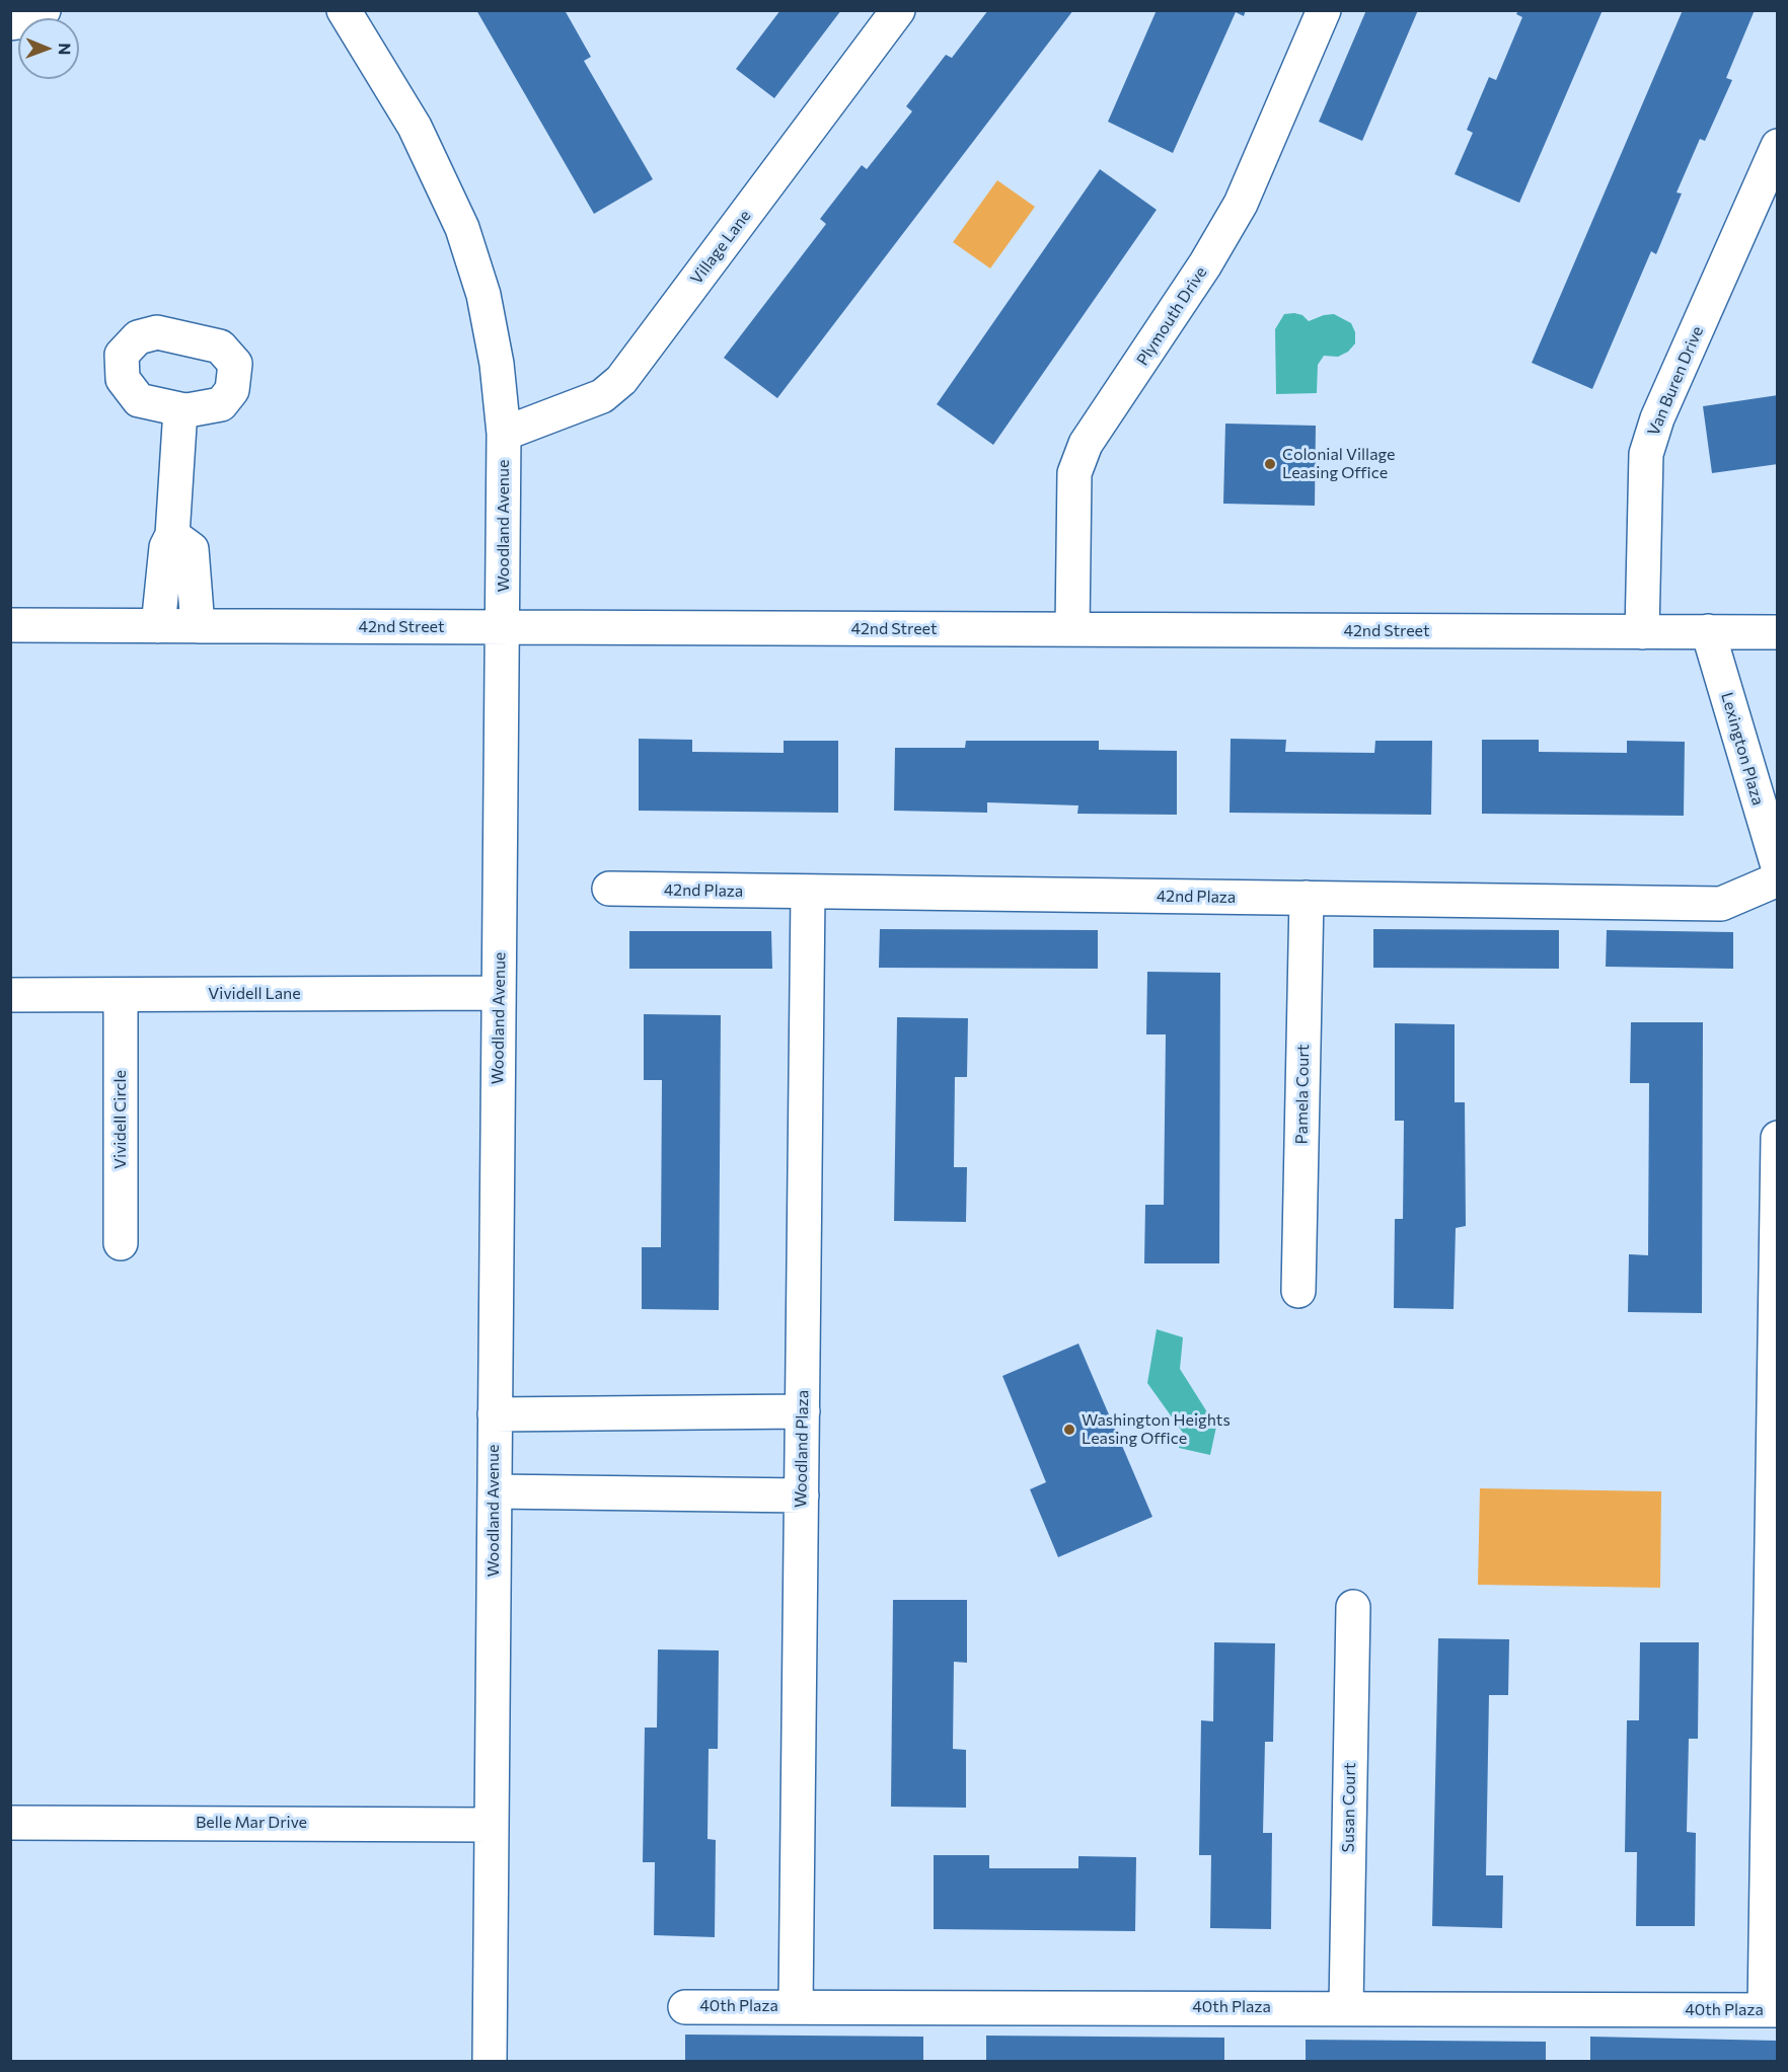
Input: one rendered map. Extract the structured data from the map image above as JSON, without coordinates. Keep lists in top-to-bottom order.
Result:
{
  "streets": {
    "street": [
      "Village Lane",
      "Plymouth Drive",
      "Van Buren Drive",
      "Woodland Avenue",
      "42nd Street",
      "Lexington Plaza",
      "42nd Plaza",
      "Vividell Lane",
      "Pamela Court",
      "Vividell Circle",
      "Woodland Plaza",
      "Susan Court",
      "Belle Mar Drive",
      "40th Plaza"
    ]
  },
  "crossings": [
    ["Village Lane", "Woodland Avenue"],
    ["Plymouth Drive", "42nd Street"],
    ["Van Buren Drive", "42nd Street"],
    ["Woodland Avenue", "42nd Street"],
    ["Woodland Avenue", "Vividell Lane"],
    ["Woodland Avenue", "Belle Mar Drive"],
    ["42nd Street", "Lexington Plaza"],
    ["42nd Plaza", "Pamela Court"],
    ["42nd Plaza", "Woodland Plaza"],
    ["Vividell Lane", "Vividell Circle"],
    ["Woodland Plaza", "40th Plaza"],
    ["Susan Court", "40th Plaza"]
  ],
  "places": ["Colonial Village Leasing Office", "Washington Heights Leasing Office"],
  "north": "right"
}
